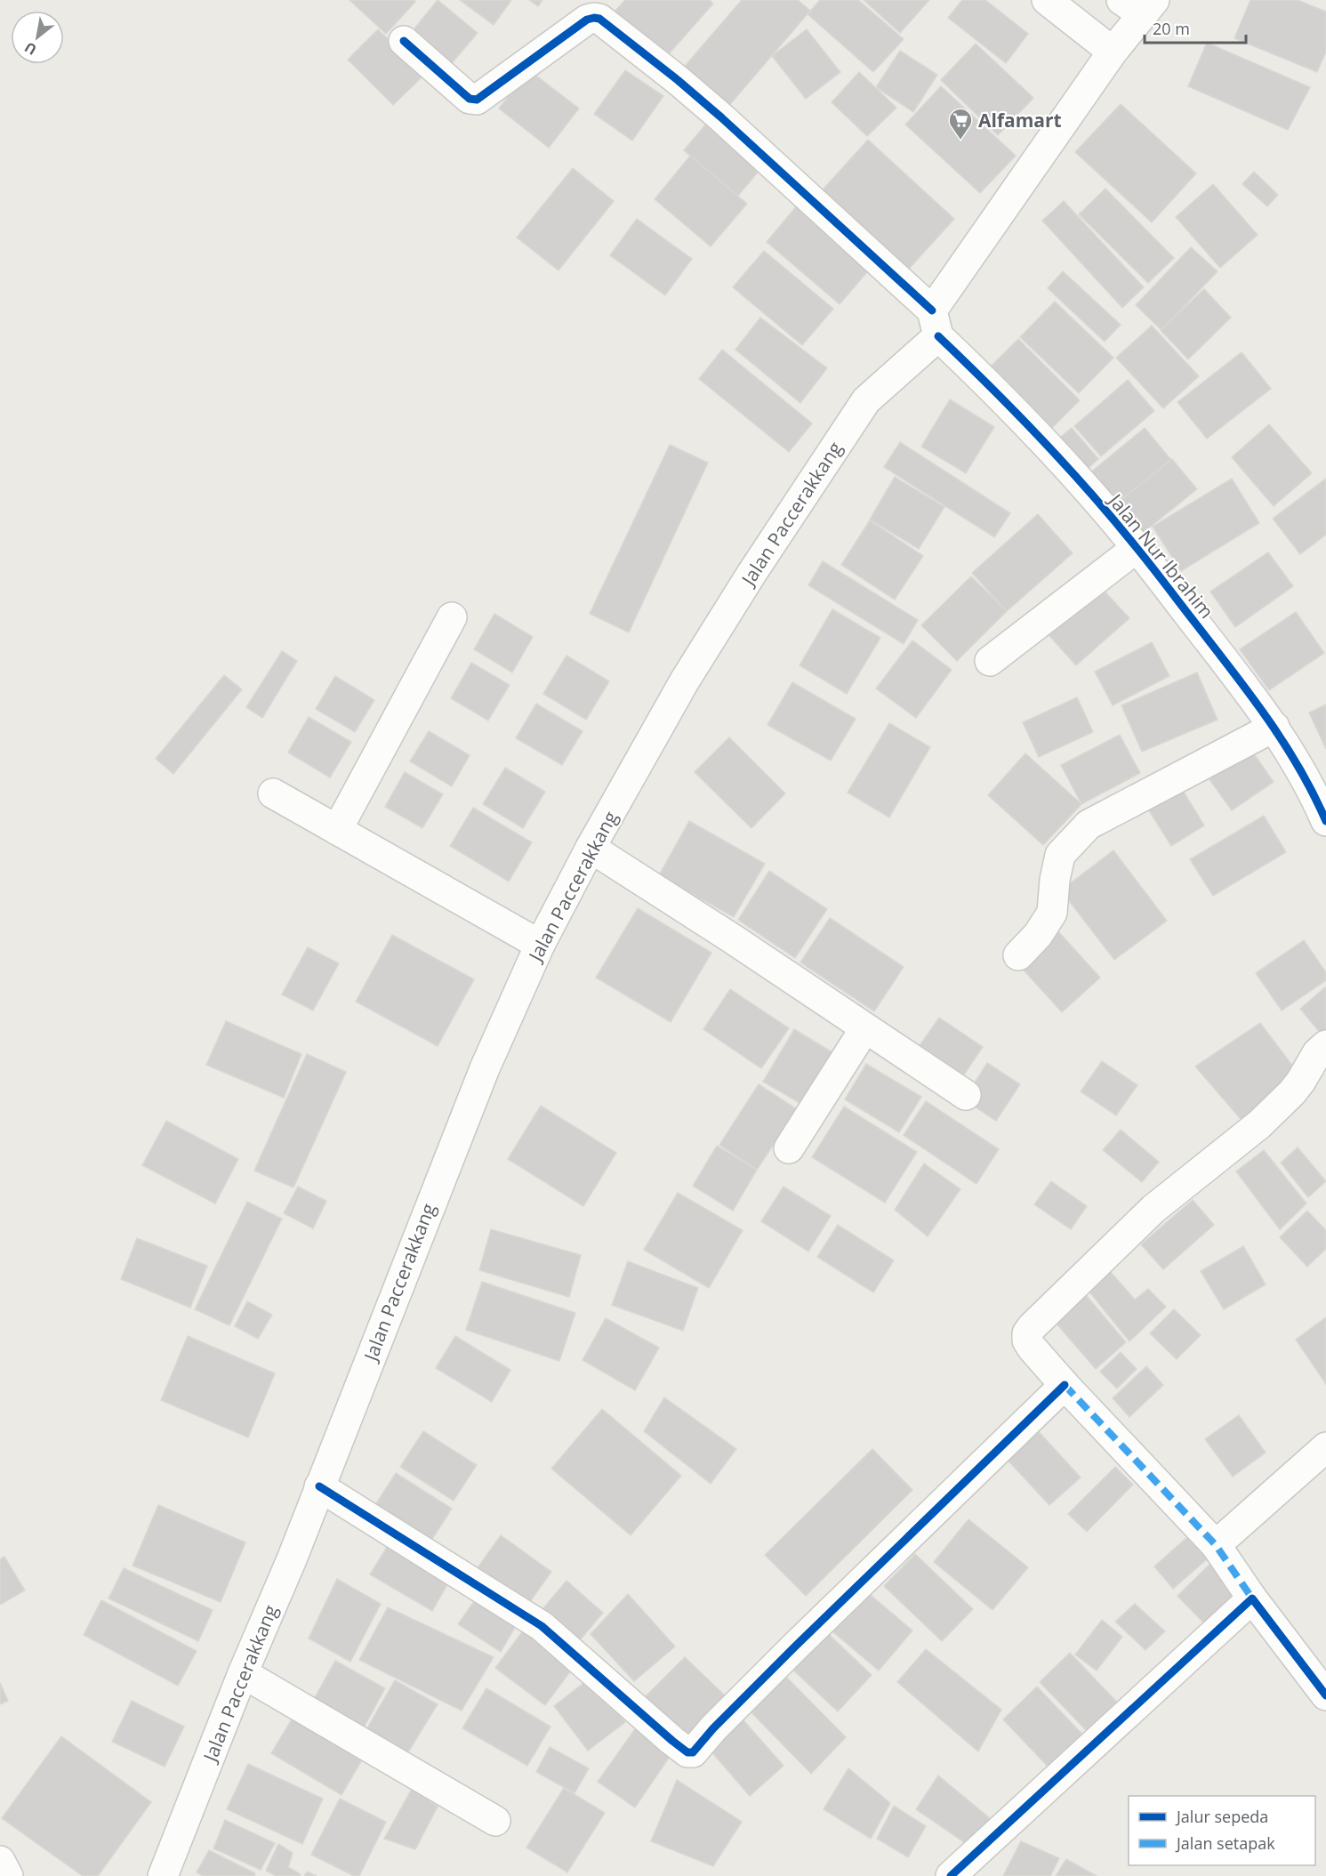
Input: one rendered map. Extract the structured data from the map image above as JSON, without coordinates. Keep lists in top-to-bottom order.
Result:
{
  "streets": {
    "street": ["Jalan Paccerakkang", "Jalan Nur Ibrahim"]
  },
  "crossings": [
    ["Jalan Paccerakkang", "Jalan Nur Ibrahim"]
  ],
  "places": {
    "supermarket": ["Alfamart"]
  },
  "legend": ["Jalur sepeda", "Jalan setapak"],
  "scale_bar": "20 m",
  "north": "bottom left"
}
